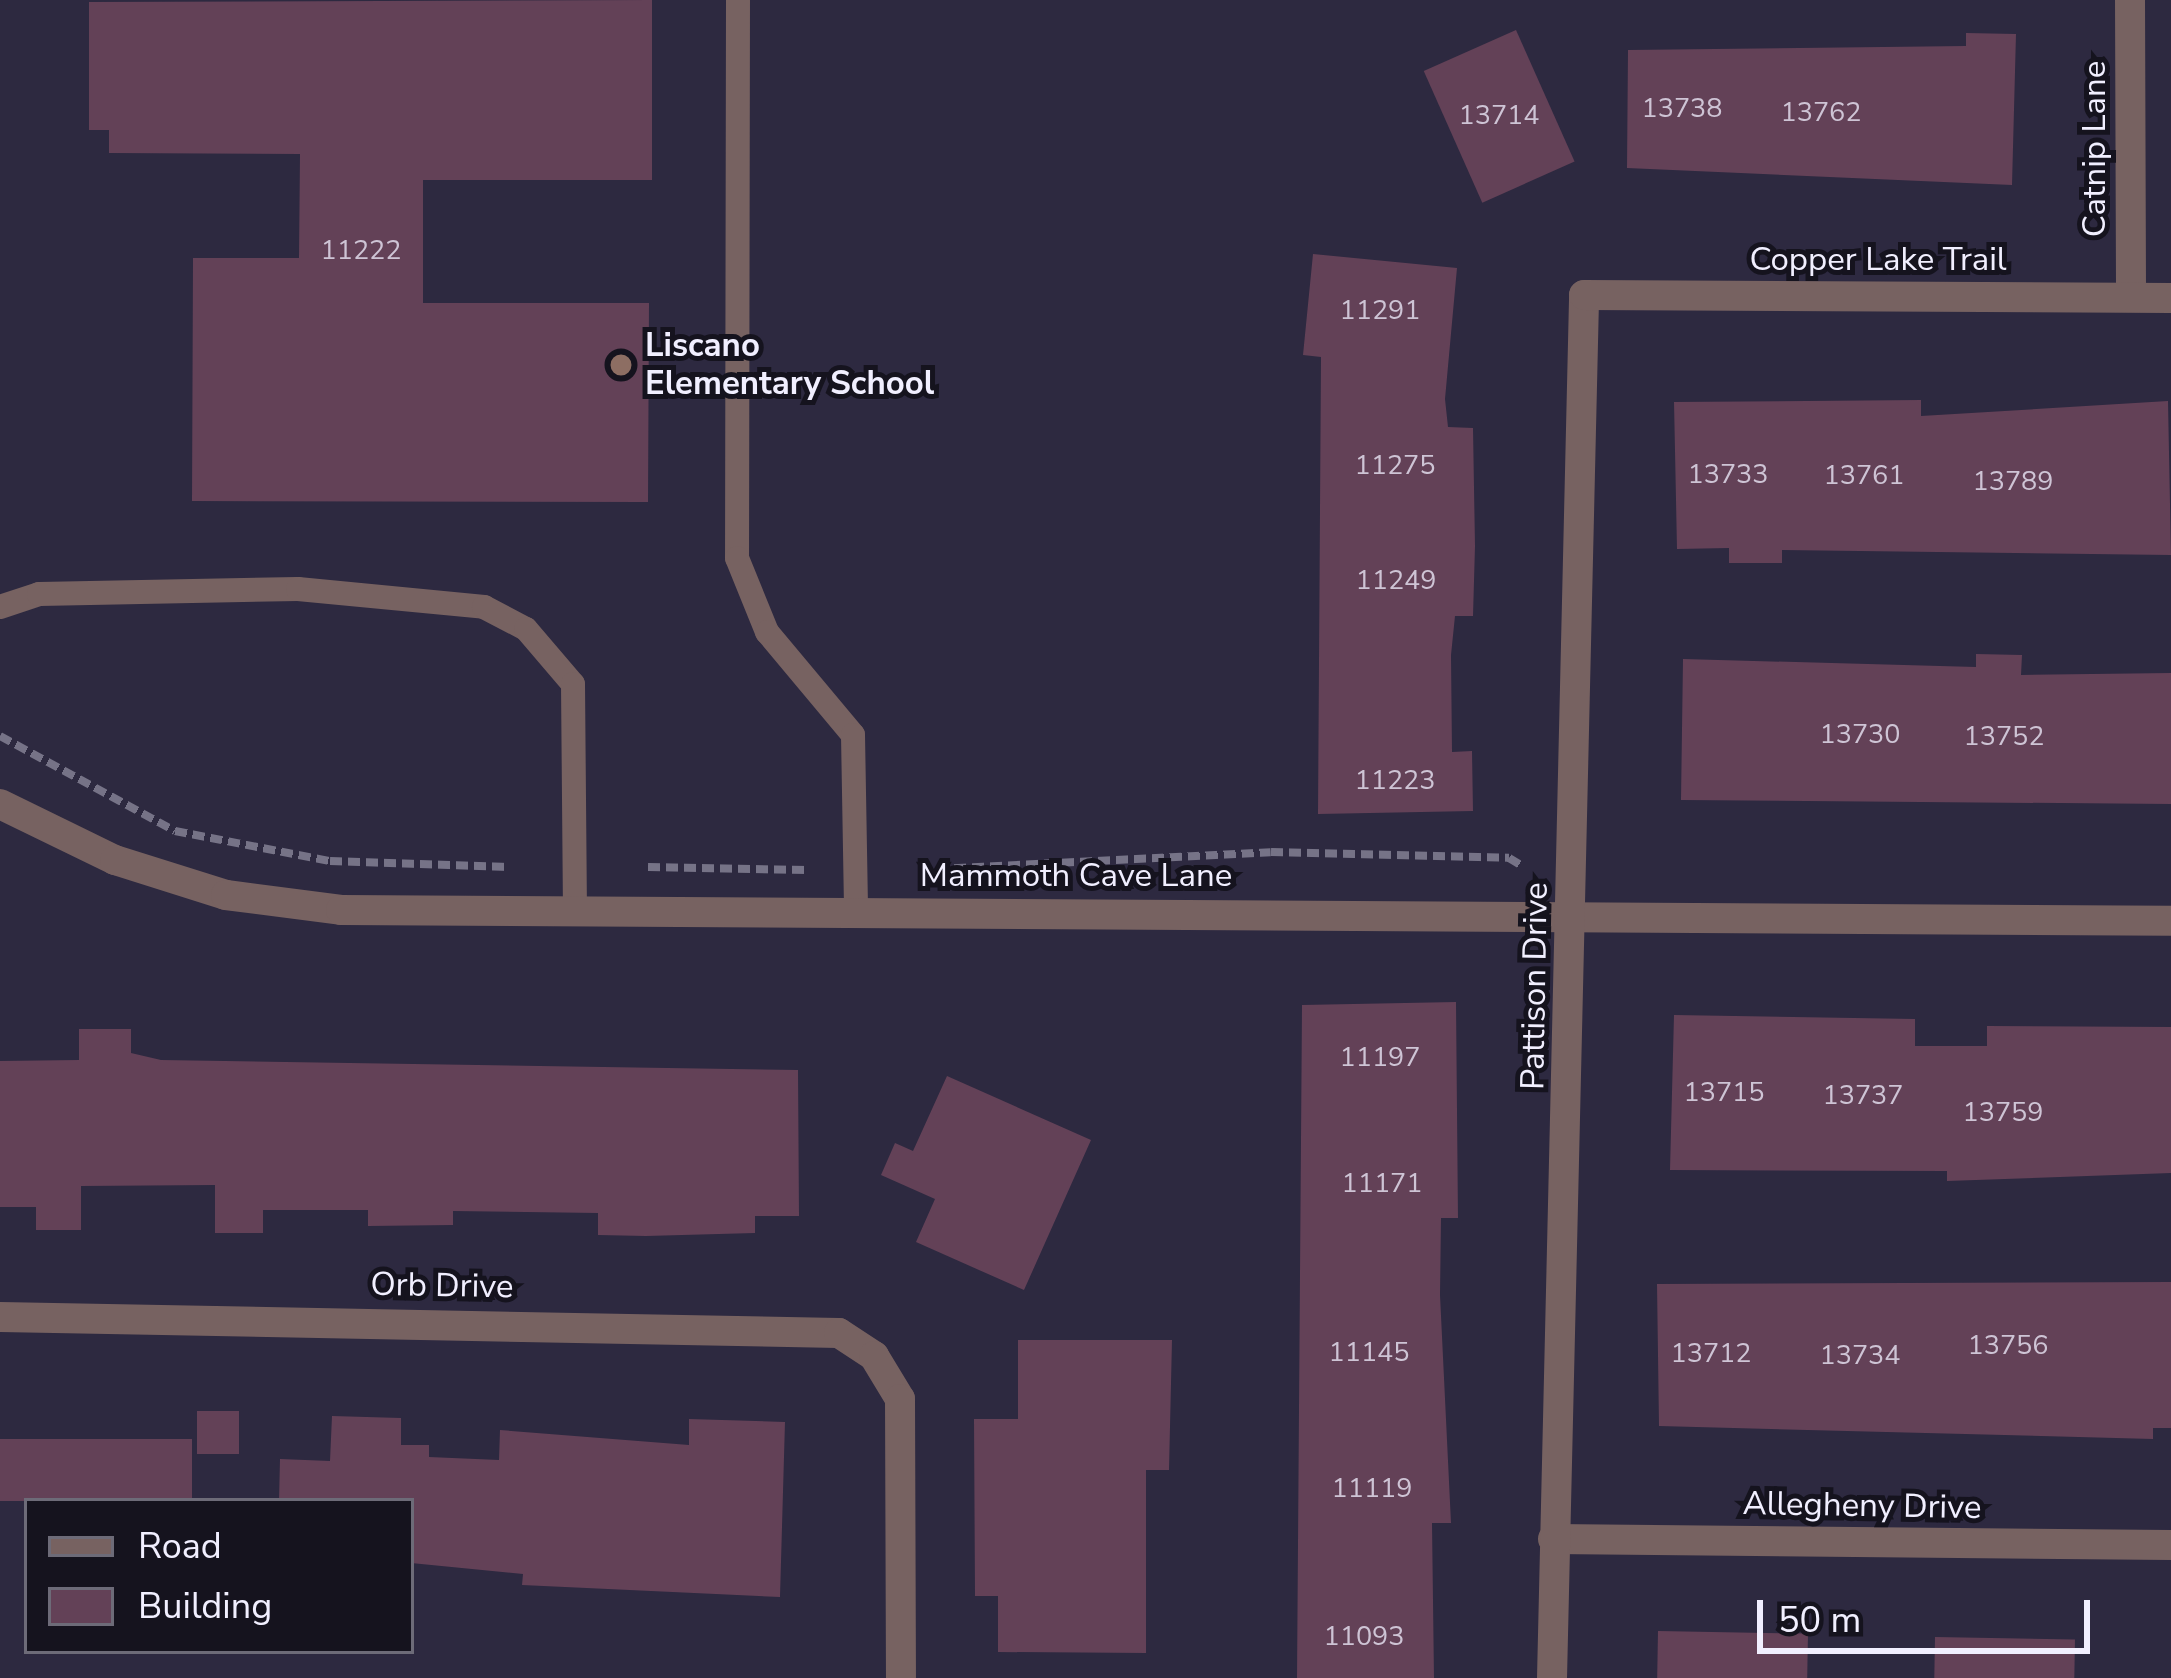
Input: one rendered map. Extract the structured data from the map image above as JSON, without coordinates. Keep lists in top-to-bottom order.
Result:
{
  "streets": {
    "street": [
      "Catnip Lane",
      "Copper Lake Trail",
      "Mammoth Cave Lane",
      "Pattison Drive",
      "Orb Drive",
      "Allegheny Drive"
    ]
  },
  "crossings": [
    ["Catnip Lane", "Copper Lake Trail"],
    ["Copper Lake Trail", "Pattison Drive"],
    ["Mammoth Cave Lane", "Pattison Drive"],
    ["Pattison Drive", "Allegheny Drive"]
  ],
  "places": ["Liscano Elementary School"],
  "house_numbers": [
    "13738",
    "13762",
    "13714",
    "11222",
    "11291",
    "11275",
    "13733",
    "13761",
    "13789",
    "11249",
    "13730",
    "13752",
    "11223",
    "11197",
    "13715",
    "13737",
    "13759",
    "11171",
    "13756",
    "11145",
    "13712",
    "13734",
    "11119",
    "11093"
  ],
  "legend": ["Road", "Building"],
  "scale_bar": "50 m"
}
